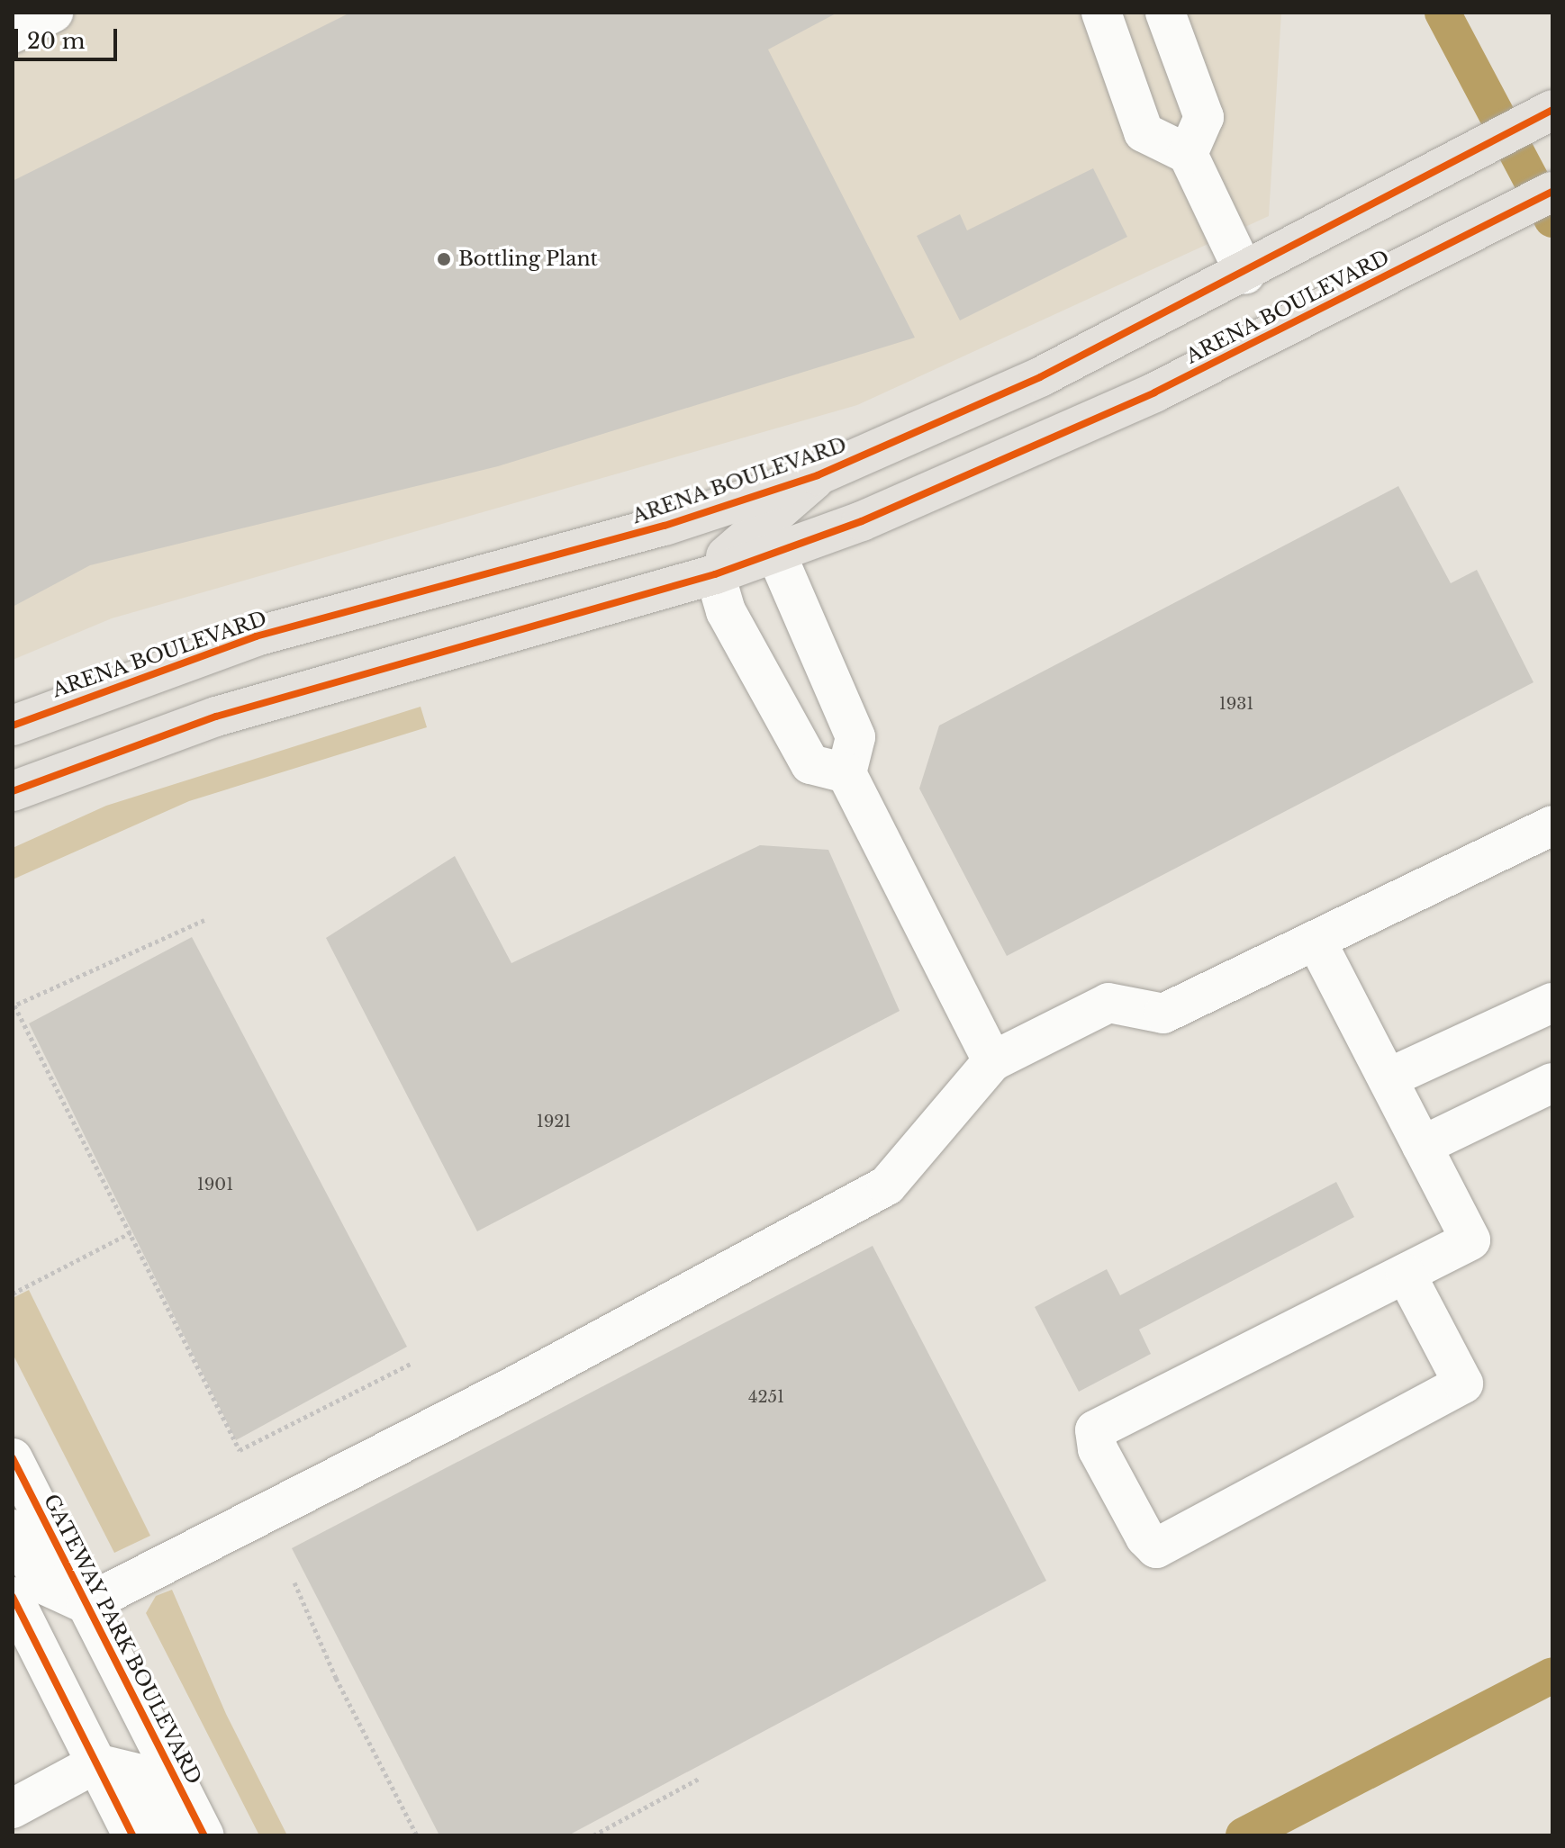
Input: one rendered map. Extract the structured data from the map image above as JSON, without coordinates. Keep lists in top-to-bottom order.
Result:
{
  "streets": {
    "main road": ["ARENA BOULEVARD"],
    "street": ["GATEWAY PARK BOULEVARD"]
  },
  "places": ["Bottling Plant"],
  "house_numbers": [
    "1931",
    "1921",
    "1901",
    "4251"
  ],
  "scale_bar": "20 m"
}
